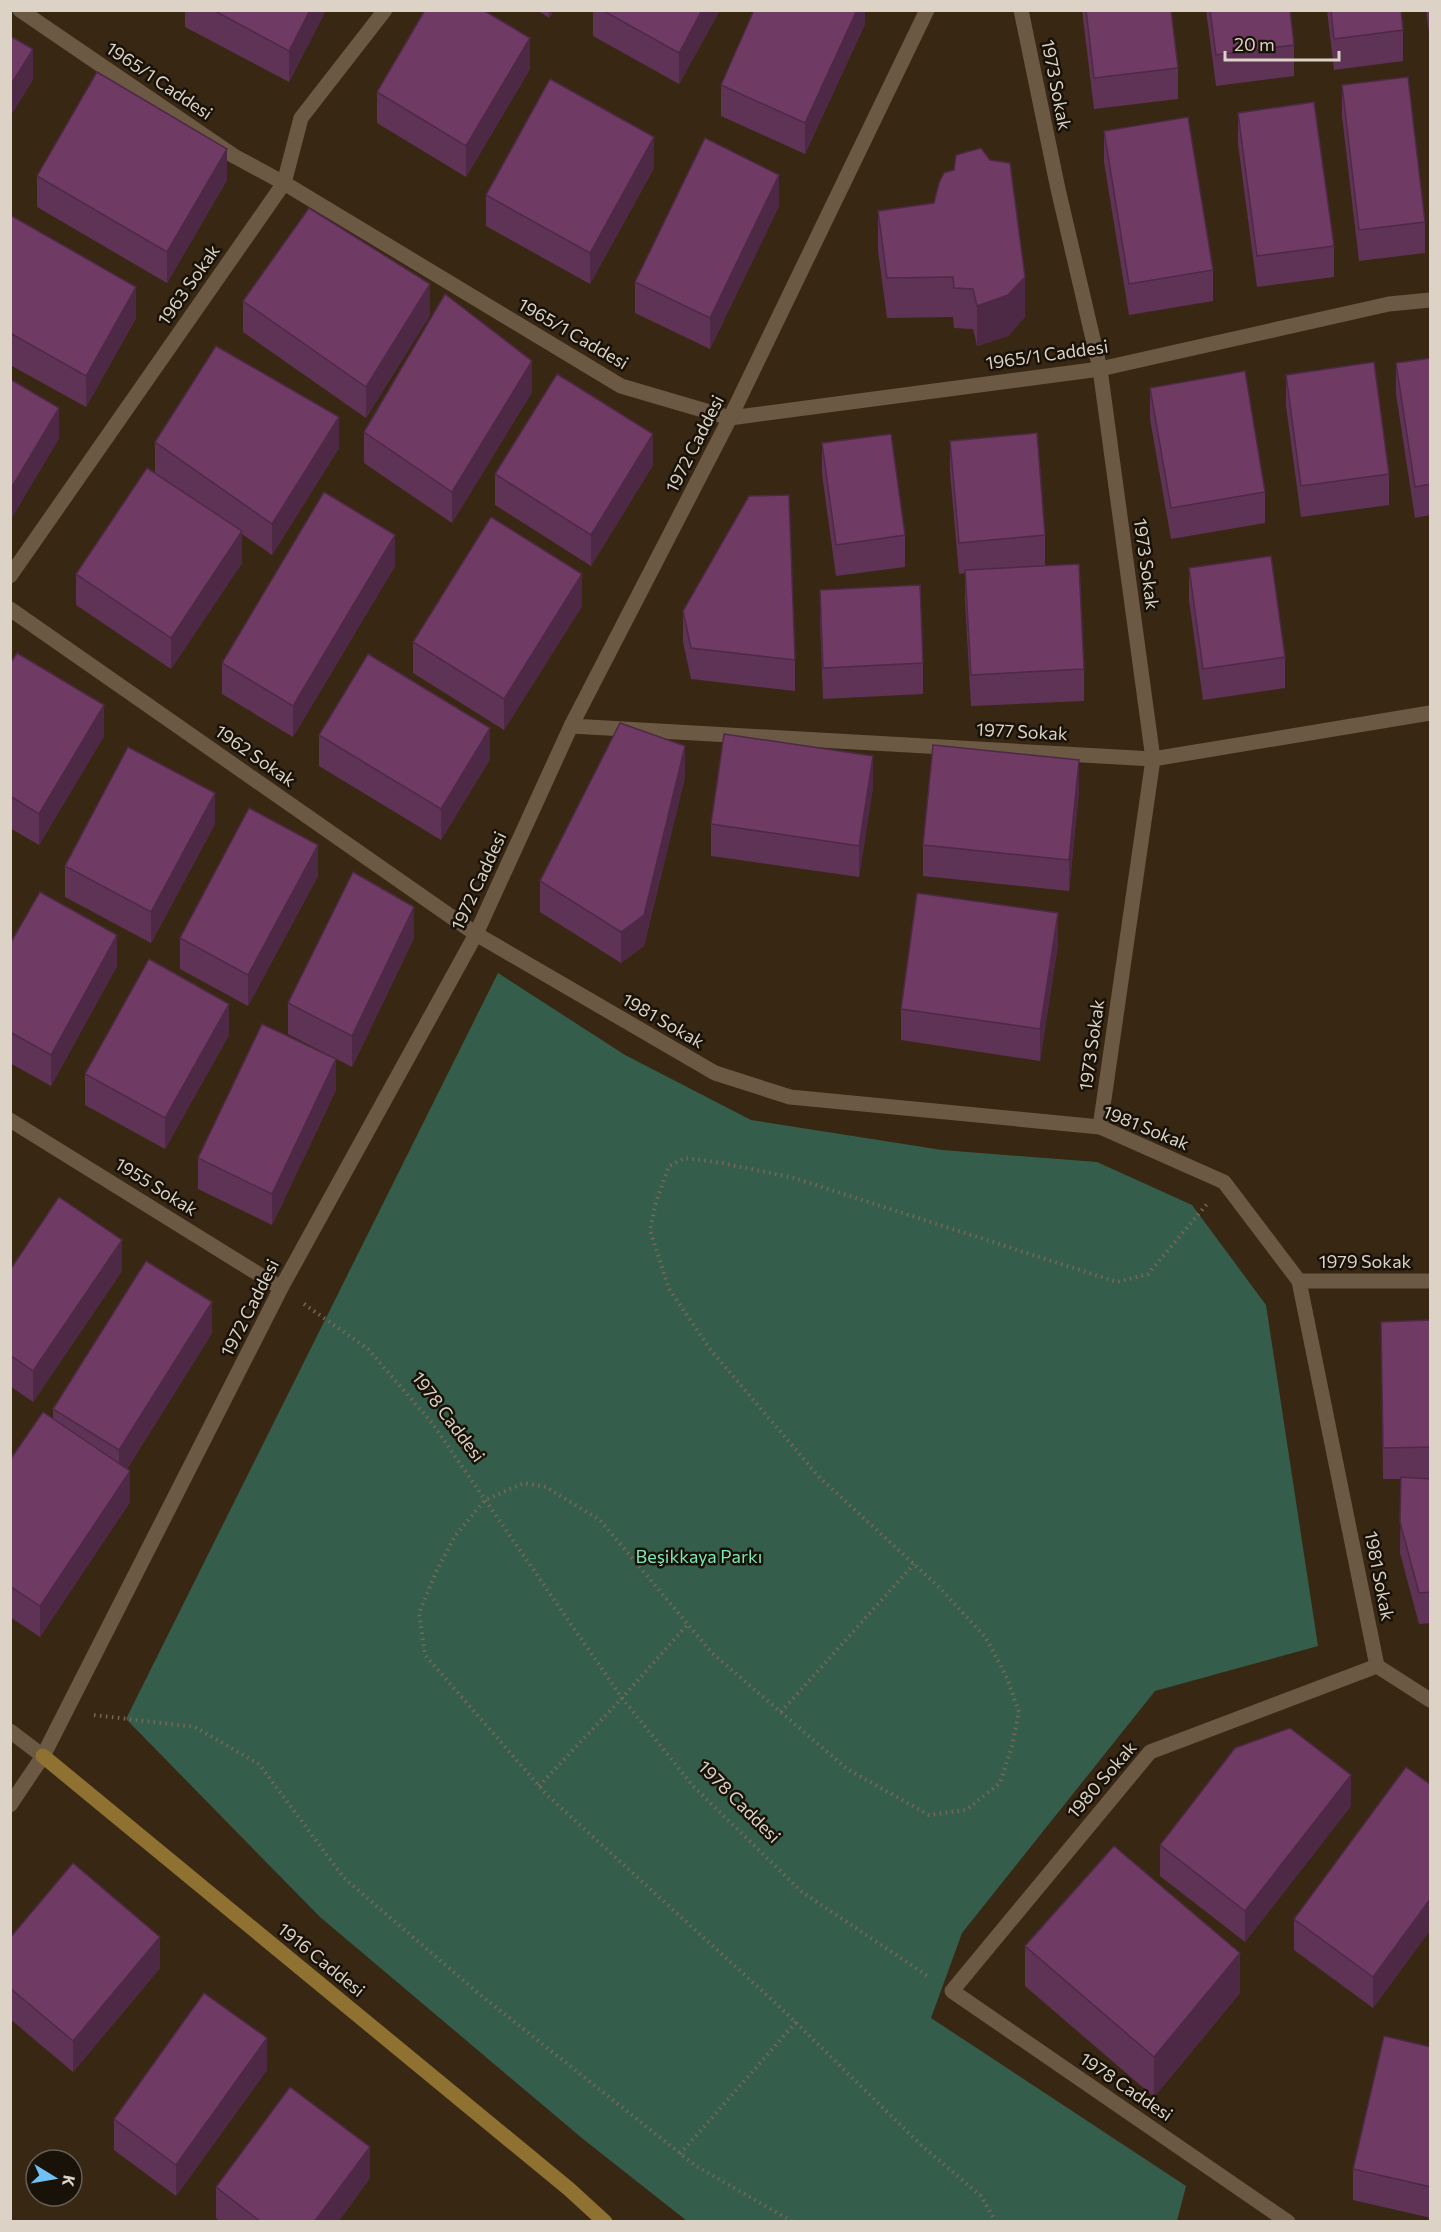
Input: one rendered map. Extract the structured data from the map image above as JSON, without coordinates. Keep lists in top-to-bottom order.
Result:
{
  "streets": {
    "street": [
      "1965/1 Caddesi",
      "1973 Sokak",
      "1963 Sokak",
      "1972 Caddesi",
      "1977 Sokak",
      "1962 Sokak",
      "1981 Sokak",
      "1955 Sokak",
      "1979 Sokak",
      "1978 Caddesi",
      "1980 Sokak",
      "1916 Caddesi"
    ]
  },
  "crossings": [
    ["1965/1 Caddesi", "1973 Sokak"],
    ["1965/1 Caddesi", "1963 Sokak"],
    ["1965/1 Caddesi", "1972 Caddesi"],
    ["1973 Sokak", "1977 Sokak"],
    ["1973 Sokak", "1981 Sokak"],
    ["1972 Caddesi", "1977 Sokak"],
    ["1972 Caddesi", "1962 Sokak"],
    ["1972 Caddesi", "1981 Sokak"],
    ["1972 Caddesi", "1955 Sokak"],
    ["1972 Caddesi", "1978 Caddesi"],
    ["1972 Caddesi", "1916 Caddesi"],
    ["1962 Sokak", "1981 Sokak"],
    ["1981 Sokak", "1979 Sokak"],
    ["1981 Sokak", "1980 Sokak"],
    ["1955 Sokak", "1978 Caddesi"],
    ["1978 Caddesi", "1980 Sokak"]
  ],
  "parks": ["Beşikkaya Parkı"],
  "scale_bar": "20 m",
  "north": "right"
}
